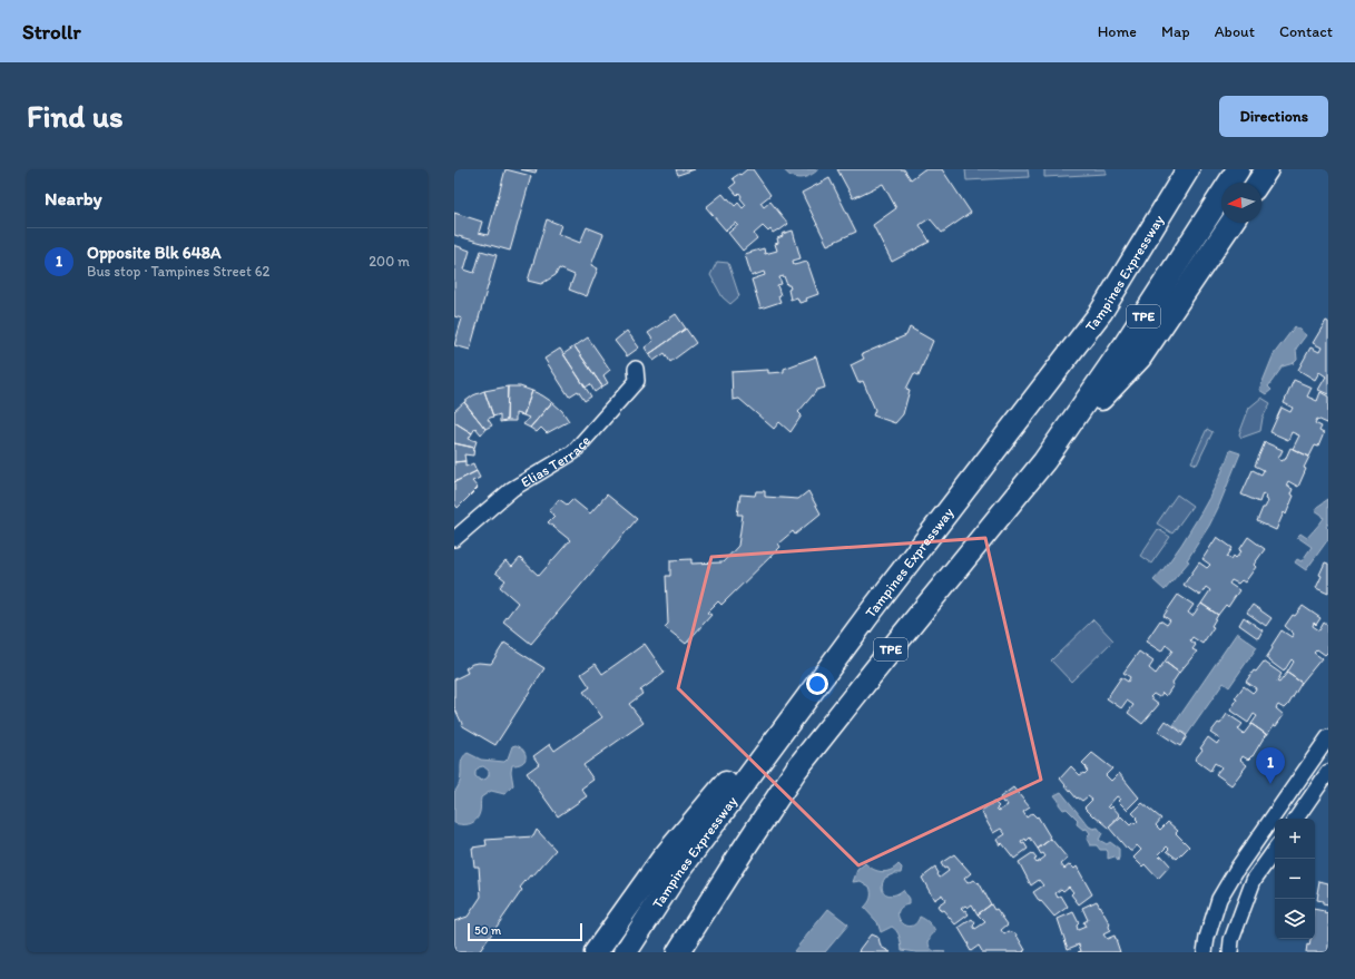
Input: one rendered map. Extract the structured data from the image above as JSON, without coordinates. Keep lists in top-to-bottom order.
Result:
{
  "streets": {
    "highway": ["Tampines Expressway", "TPE"],
    "street": ["Elias Terrace"]
  },
  "scale_bar": "50 m",
  "north": "left",
  "page": {
    "header": "Strollr",
    "nav": [
      "Home",
      "Map",
      "About",
      "Contact"
    ],
    "buttons": "Directions",
    "title": "Find us",
    "heading": "Nearby",
    "list": [
      {
        "mark": "1",
        "name": "Opposite Blk 648A",
        "note": "Bus stop · Tampines Street 62",
        "value": "200 m"
      }
    ],
    "pins": "1",
    "map_buttons": ["+", "−"],
    "scale": "50 m"
  }
}
